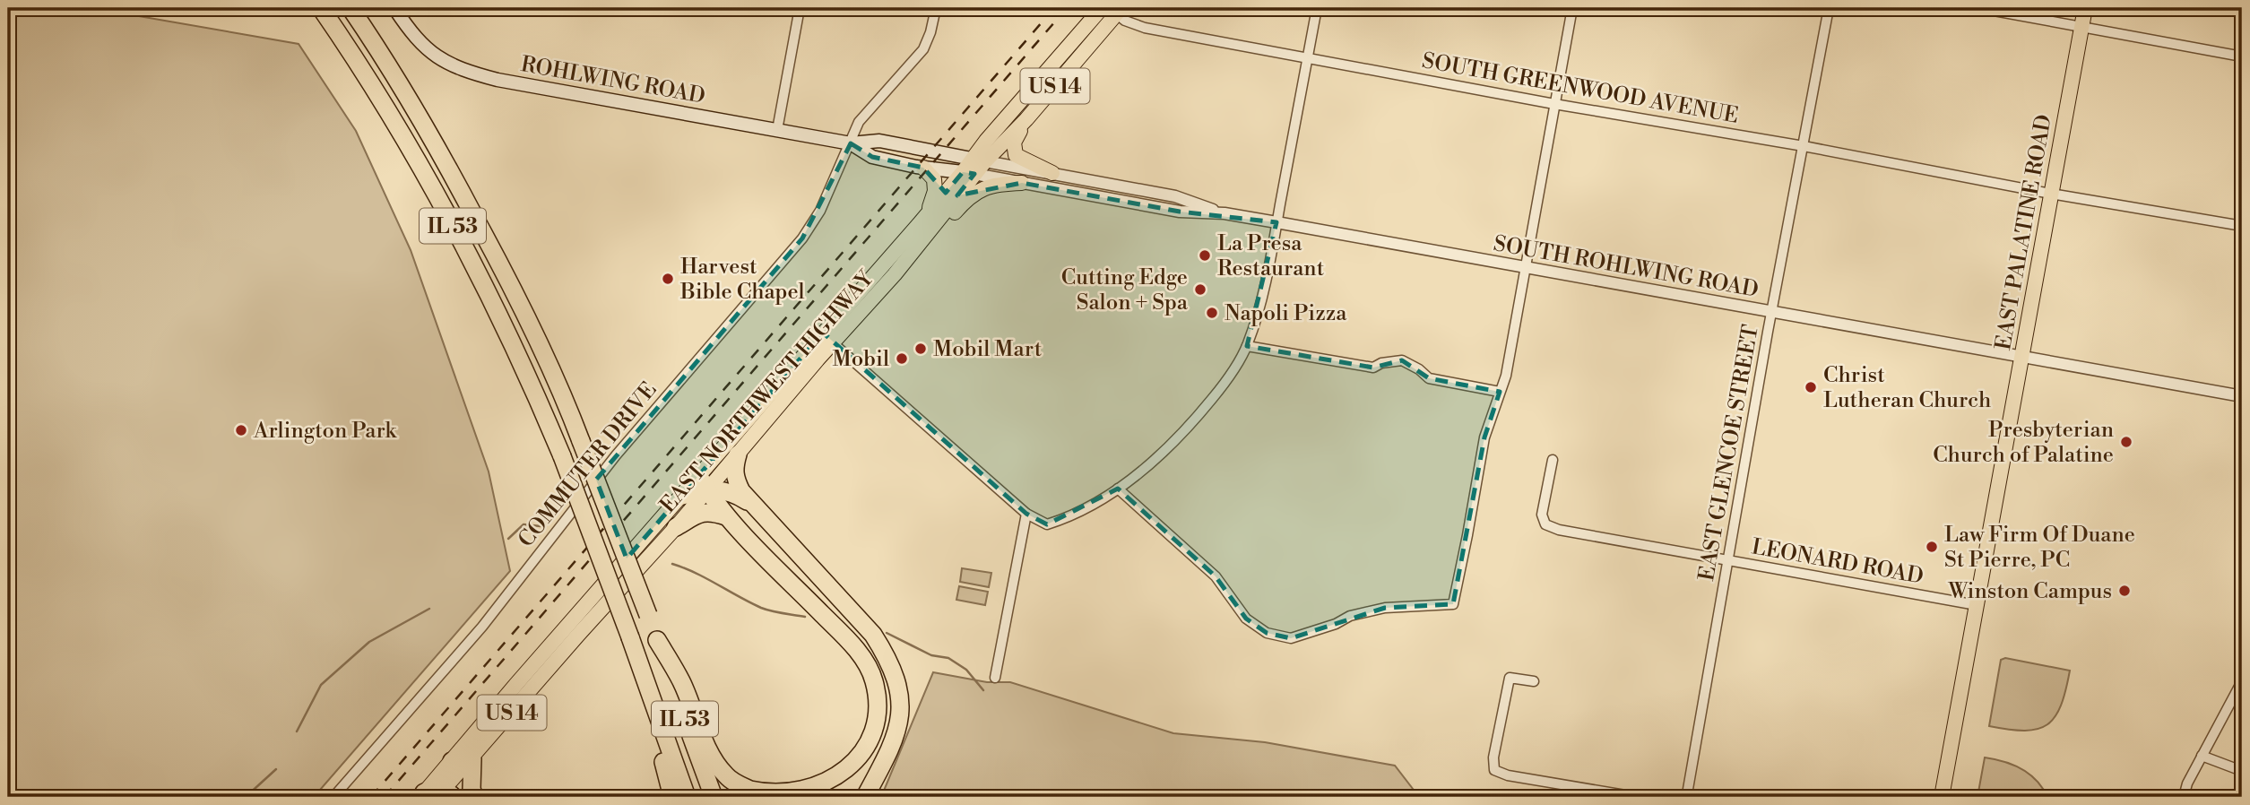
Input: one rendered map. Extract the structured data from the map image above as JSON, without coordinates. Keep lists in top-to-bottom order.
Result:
{
  "streets": {
    "highway": ["IL 53"],
    "main road": [
      "ROHLWING ROAD",
      "US 14",
      "EAST PALATINE ROAD",
      "EAST NORTHWEST HIGHWAY"
    ],
    "street": [
      "SOUTH GREENWOOD AVENUE",
      "SOUTH ROHLWING ROAD",
      "EAST GLENCOE STREET",
      "COMMUTER DRIVE",
      "LEONARD ROAD"
    ]
  },
  "crossings": [
    ["ROHLWING ROAD", "SOUTH ROHLWING ROAD"],
    ["ROHLWING ROAD", "EAST NORTHWEST HIGHWAY"],
    ["ROHLWING ROAD", "COMMUTER DRIVE"],
    ["SOUTH GREENWOOD AVENUE", "EAST PALATINE ROAD"],
    ["SOUTH GREENWOOD AVENUE", "EAST NORTHWEST HIGHWAY"],
    ["SOUTH GREENWOOD AVENUE", "EAST GLENCOE STREET"],
    ["EAST PALATINE ROAD", "SOUTH ROHLWING ROAD"],
    ["EAST PALATINE ROAD", "LEONARD ROAD"],
    ["SOUTH ROHLWING ROAD", "EAST NORTHWEST HIGHWAY"],
    ["SOUTH ROHLWING ROAD", "EAST GLENCOE STREET"],
    ["EAST GLENCOE STREET", "LEONARD ROAD"]
  ],
  "places": [
    "La Presa Restaurant",
    "Harvest Bible Chapel",
    "Cutting Edge Salon + Spa",
    "Napoli Pizza",
    "Mobil Mart",
    "Mobil",
    "Christ Lutheran Church",
    "Arlington Park",
    "Presbyterian Church of Palatine",
    "Law Firm Of Duane St Pierre, PC",
    "Winston Campus"
  ]
}
